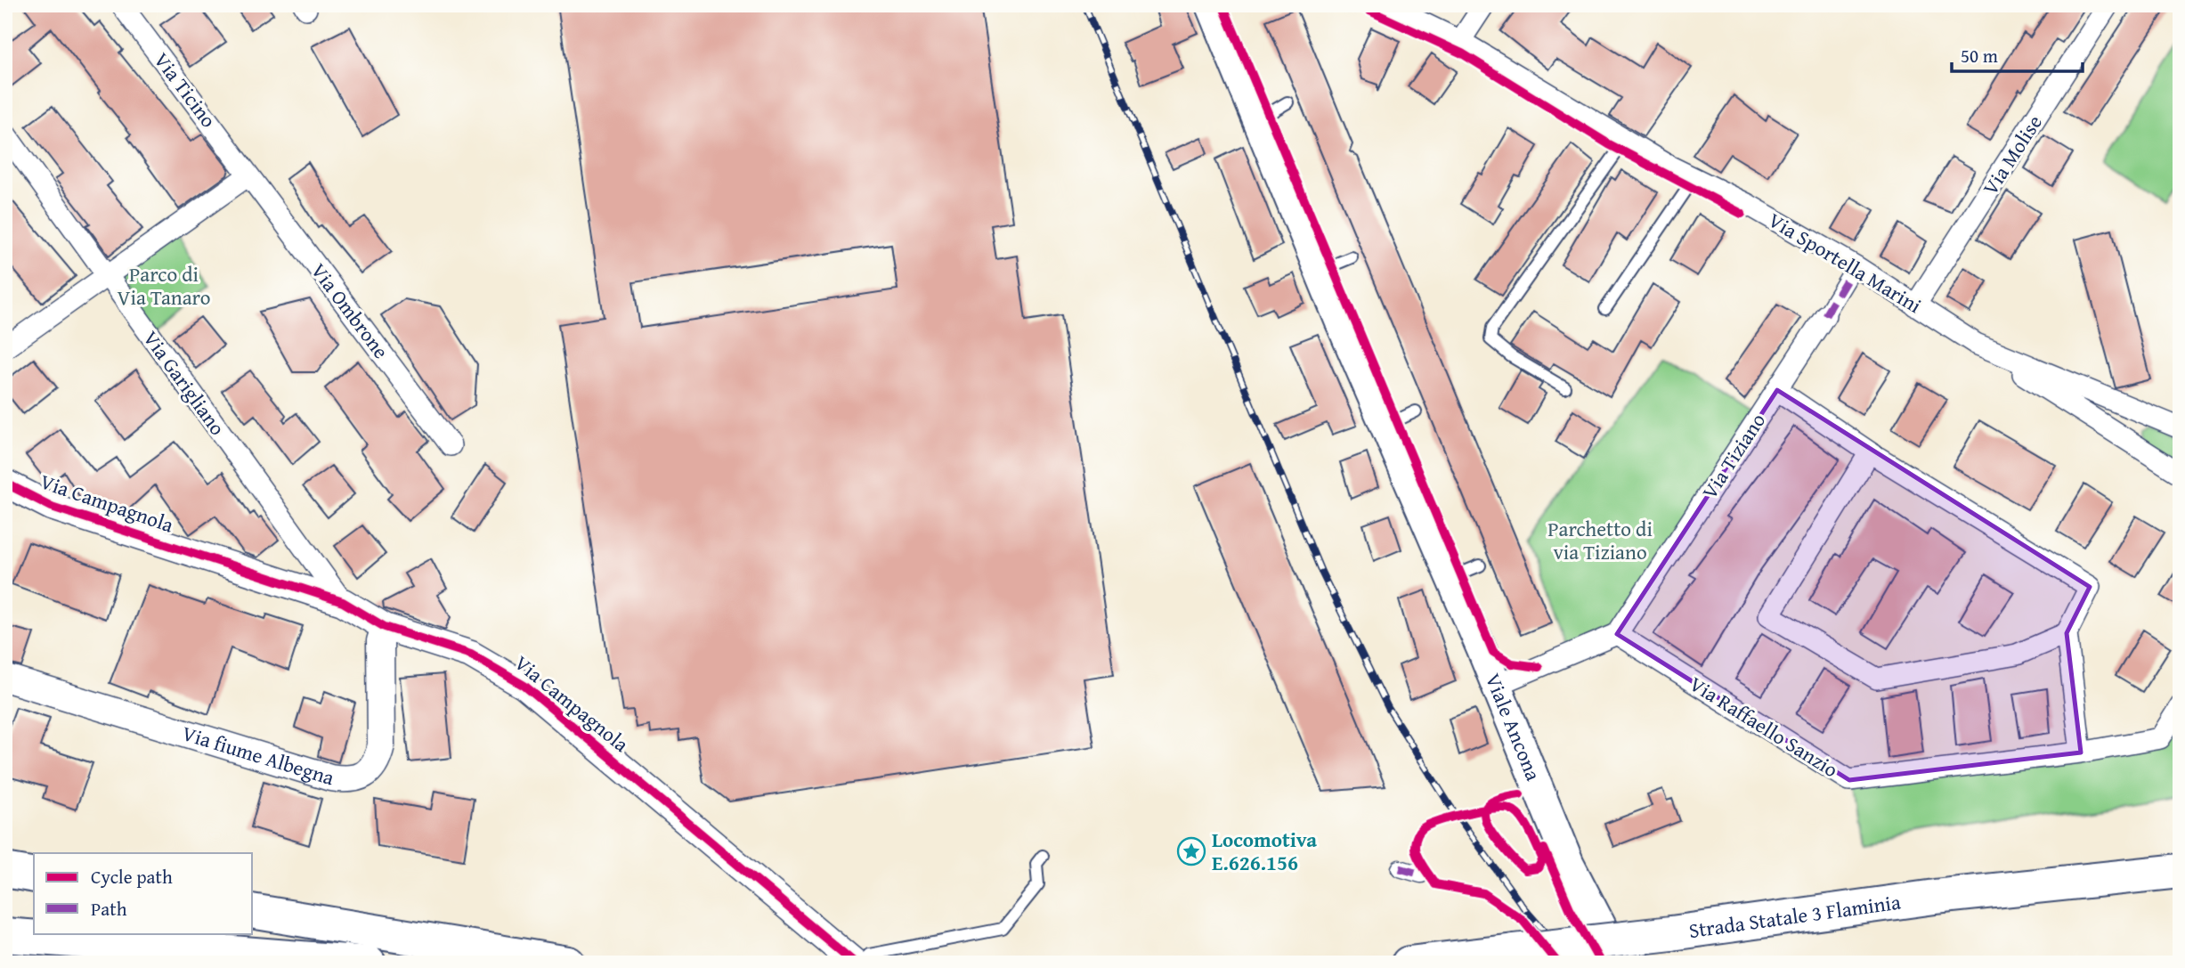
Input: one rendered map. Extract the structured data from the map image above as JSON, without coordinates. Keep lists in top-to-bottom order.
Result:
{
  "streets": {
    "highway": ["Strada Statale 3 Flaminia"],
    "main road": ["Viale Ancona"],
    "street": [
      "Via Ticino",
      "Via Molise",
      "Via Sportella Marini",
      "Via Ombrone",
      "Via Garigliano",
      "Via Tiziano",
      "Via Campagnola",
      "Via Raffaello Sanzio",
      "Via fiume Albegna"
    ]
  },
  "crossings": [
    ["Via Ticino", "Via Ombrone"],
    ["Via Molise", "Via Sportella Marini"],
    ["Via Garigliano", "Via Campagnola"],
    ["Via Tiziano", "Via Raffaello Sanzio"],
    ["Via Campagnola", "Via fiume Albegna"]
  ],
  "parks": ["Parco di Via Tanaro", "Parchetto di via Tiziano"],
  "places": {
    "place": ["Locomotiva E.626.156"]
  },
  "legend": ["Cycle path", "Path"],
  "scale_bar": "50 m"
}
